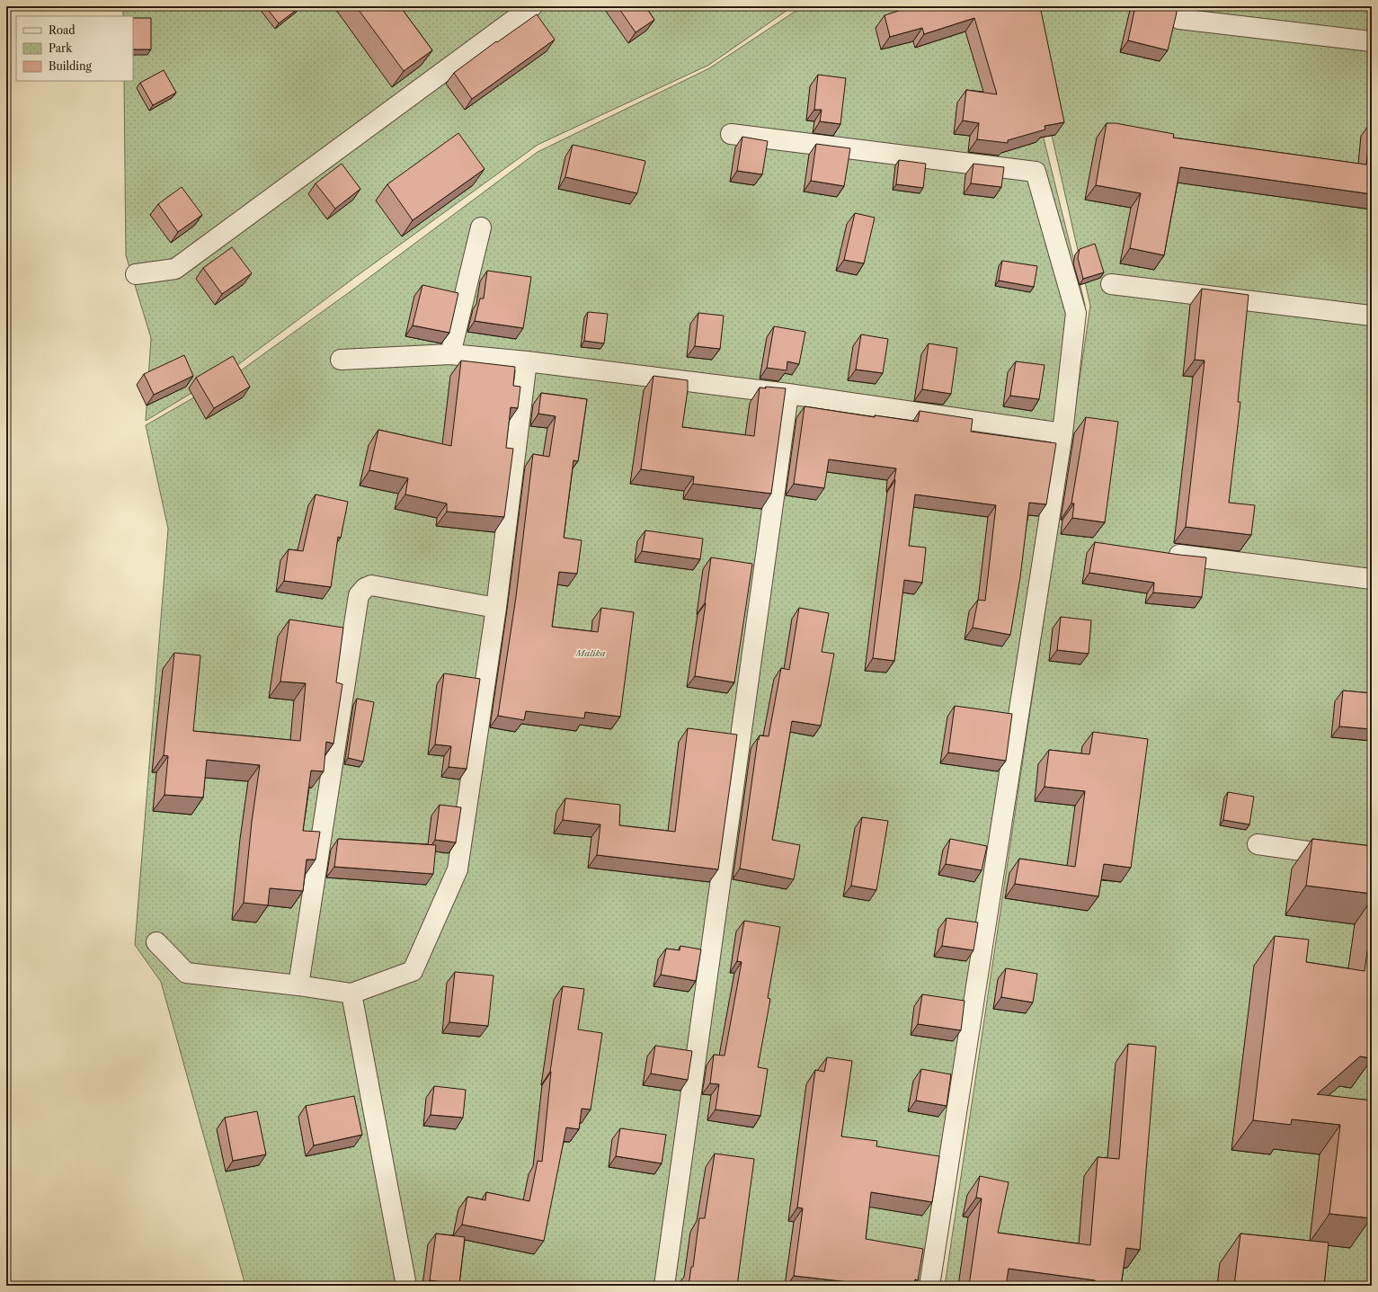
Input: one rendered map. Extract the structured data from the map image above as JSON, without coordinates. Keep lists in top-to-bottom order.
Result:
{
  "parks": ["Malika"],
  "legend": ["Road", "Park", "Building"]
}
